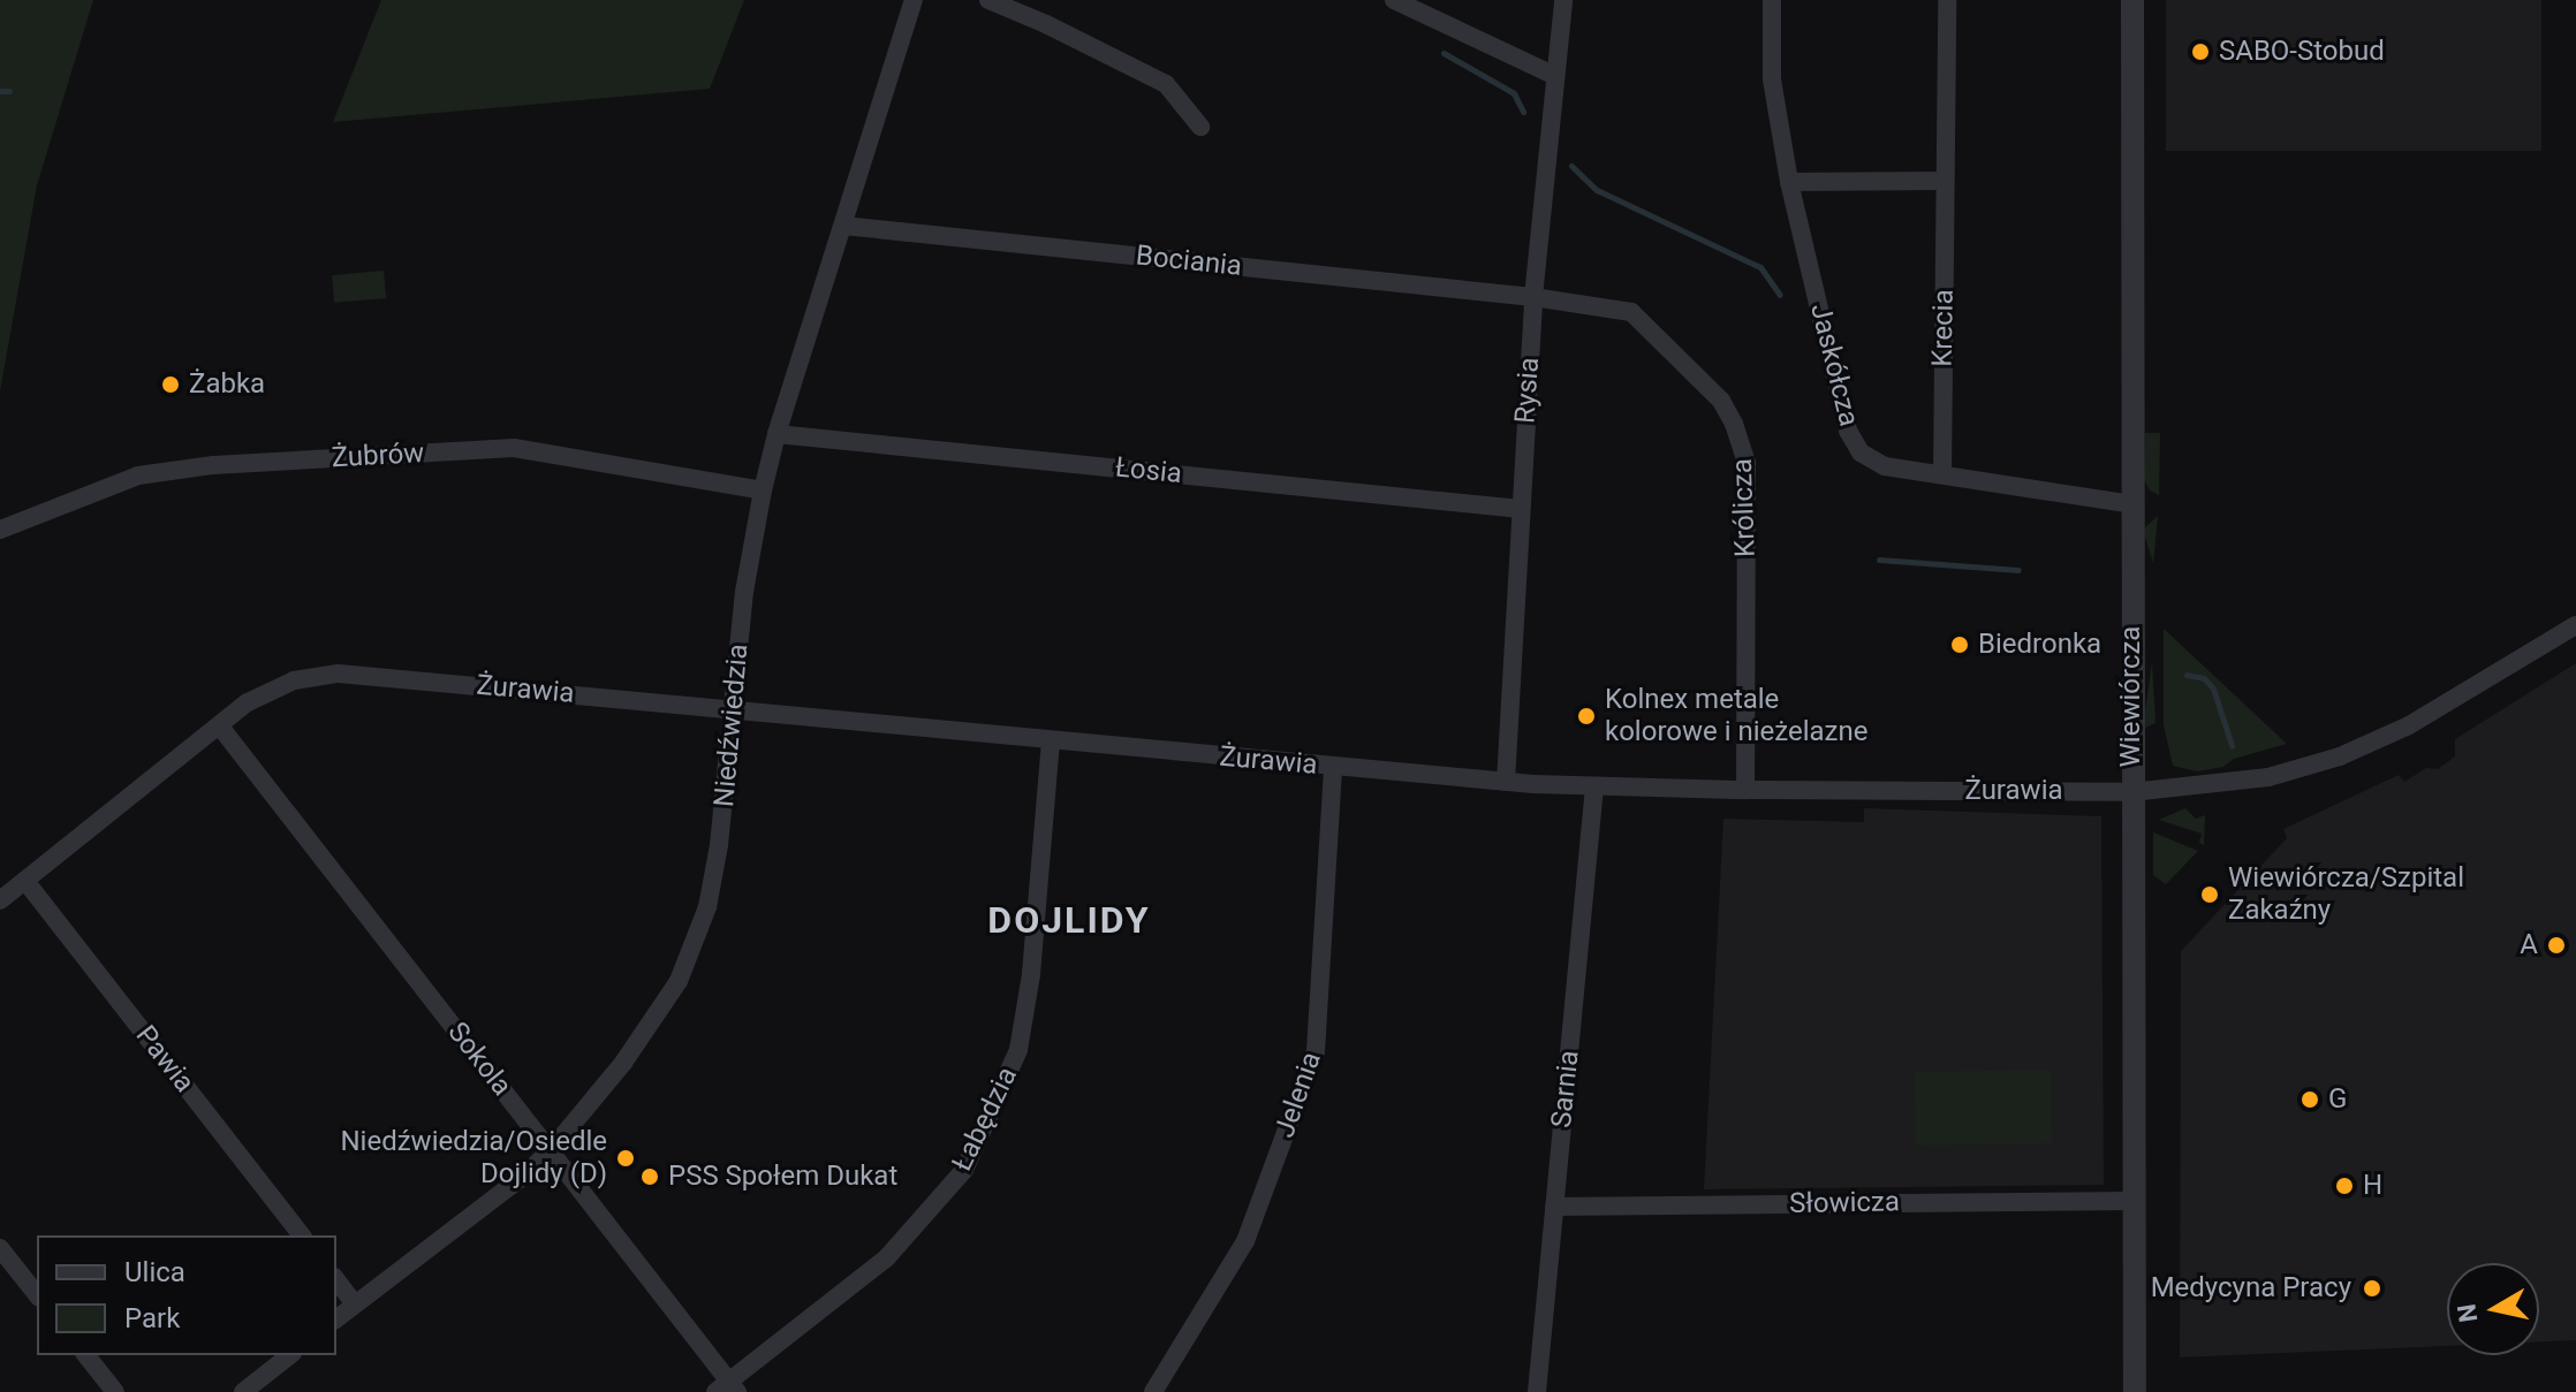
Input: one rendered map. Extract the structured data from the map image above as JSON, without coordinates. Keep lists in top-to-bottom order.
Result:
{
  "streets": {
    "street": [
      "Bociania",
      "Krecia",
      "Jaskółcza",
      "Rysia",
      "Żubrów",
      "Łosia",
      "Królicza",
      "Żurawia",
      "Wiewiórcza",
      "Niedźwiedzia",
      "Pawia",
      "Sokola",
      "Sarnia",
      "Jelenia",
      "Łabędzia",
      "Słowicza"
    ]
  },
  "crossings": [
    ["Bociania", "Rysia"],
    ["Bociania", "Królicza"],
    ["Bociania", "Niedźwiedzia"],
    ["Krecia", "Jaskółcza"],
    ["Jaskółcza", "Wiewiórcza"],
    ["Rysia", "Łosia"],
    ["Rysia", "Królicza"],
    ["Rysia", "Żurawia"],
    ["Żubrów", "Niedźwiedzia"],
    ["Łosia", "Niedźwiedzia"],
    ["Królicza", "Żurawia"],
    ["Żurawia", "Wiewiórcza"],
    ["Żurawia", "Niedźwiedzia"],
    ["Żurawia", "Pawia"],
    ["Żurawia", "Sokola"],
    ["Żurawia", "Sarnia"],
    ["Żurawia", "Jelenia"],
    ["Żurawia", "Łabędzia"],
    ["Wiewiórcza", "Słowicza"],
    ["Niedźwiedzia", "Sokola"],
    ["Sokola", "Łabędzia"],
    ["Sarnia", "Słowicza"]
  ],
  "districts": ["DOJLIDY"],
  "places": [
    "SABO-Stobud",
    "Żabka",
    "Biedronka",
    "Kolnex metale kolorowe i nieżelazne",
    "Wiewiórcza/Szpital Zakaźny",
    "A",
    "G",
    "Niedźwiedzia/Osiedle Dojlidy (D)",
    "PSS Społem Dukat",
    "H",
    "Medycyna Pracy"
  ],
  "legend": ["Ulica", "Park"],
  "north": "left"
}
